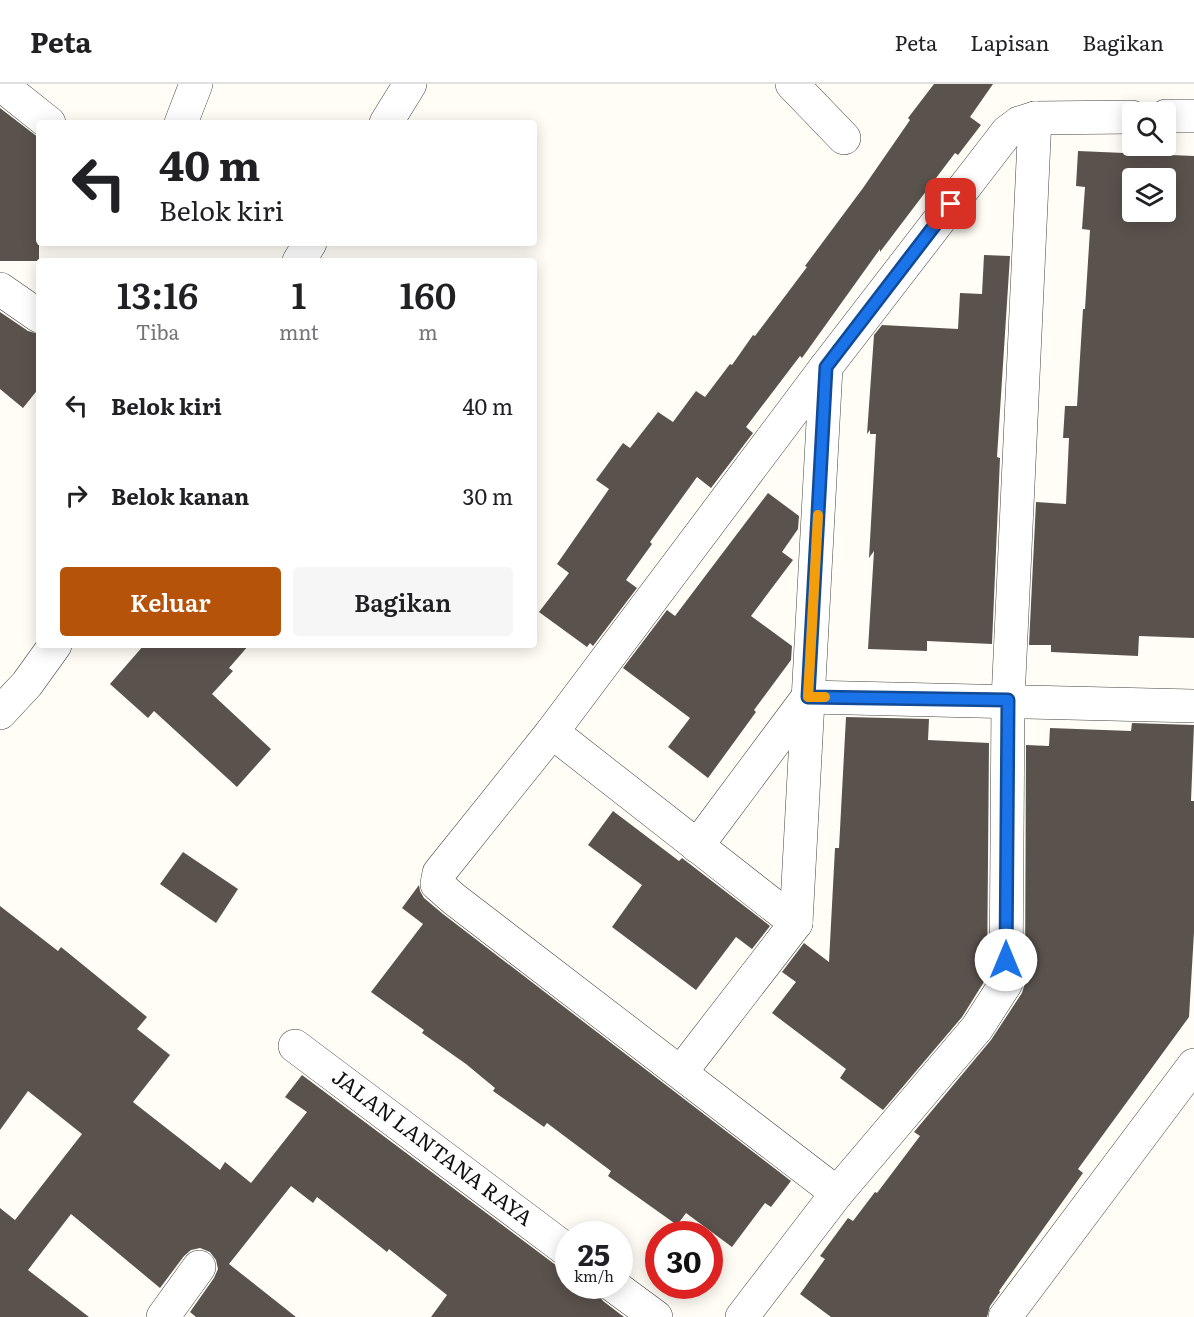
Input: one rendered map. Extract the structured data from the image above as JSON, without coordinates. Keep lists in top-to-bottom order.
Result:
{
  "streets": {
    "street": ["JALAN LANTANA RAYA"]
  },
  "page": {
    "header": "Peta",
    "nav": ["Peta", "Lapisan", "Bagikan"],
    "turn": ["40 m", "Belok kiri"],
    "eta": [
      "13:16",
      "Tiba",
      "1",
      "mnt",
      "160",
      "m"
    ],
    "list": [
      {
        "name": "Belok kiri",
        "value": "40 m"
      },
      {
        "name": "Belok kanan",
        "value": "30 m"
      }
    ],
    "buttons": ["Keluar", "Bagikan"],
    "speed": "25 km/h",
    "limit": "30"
  }
}
